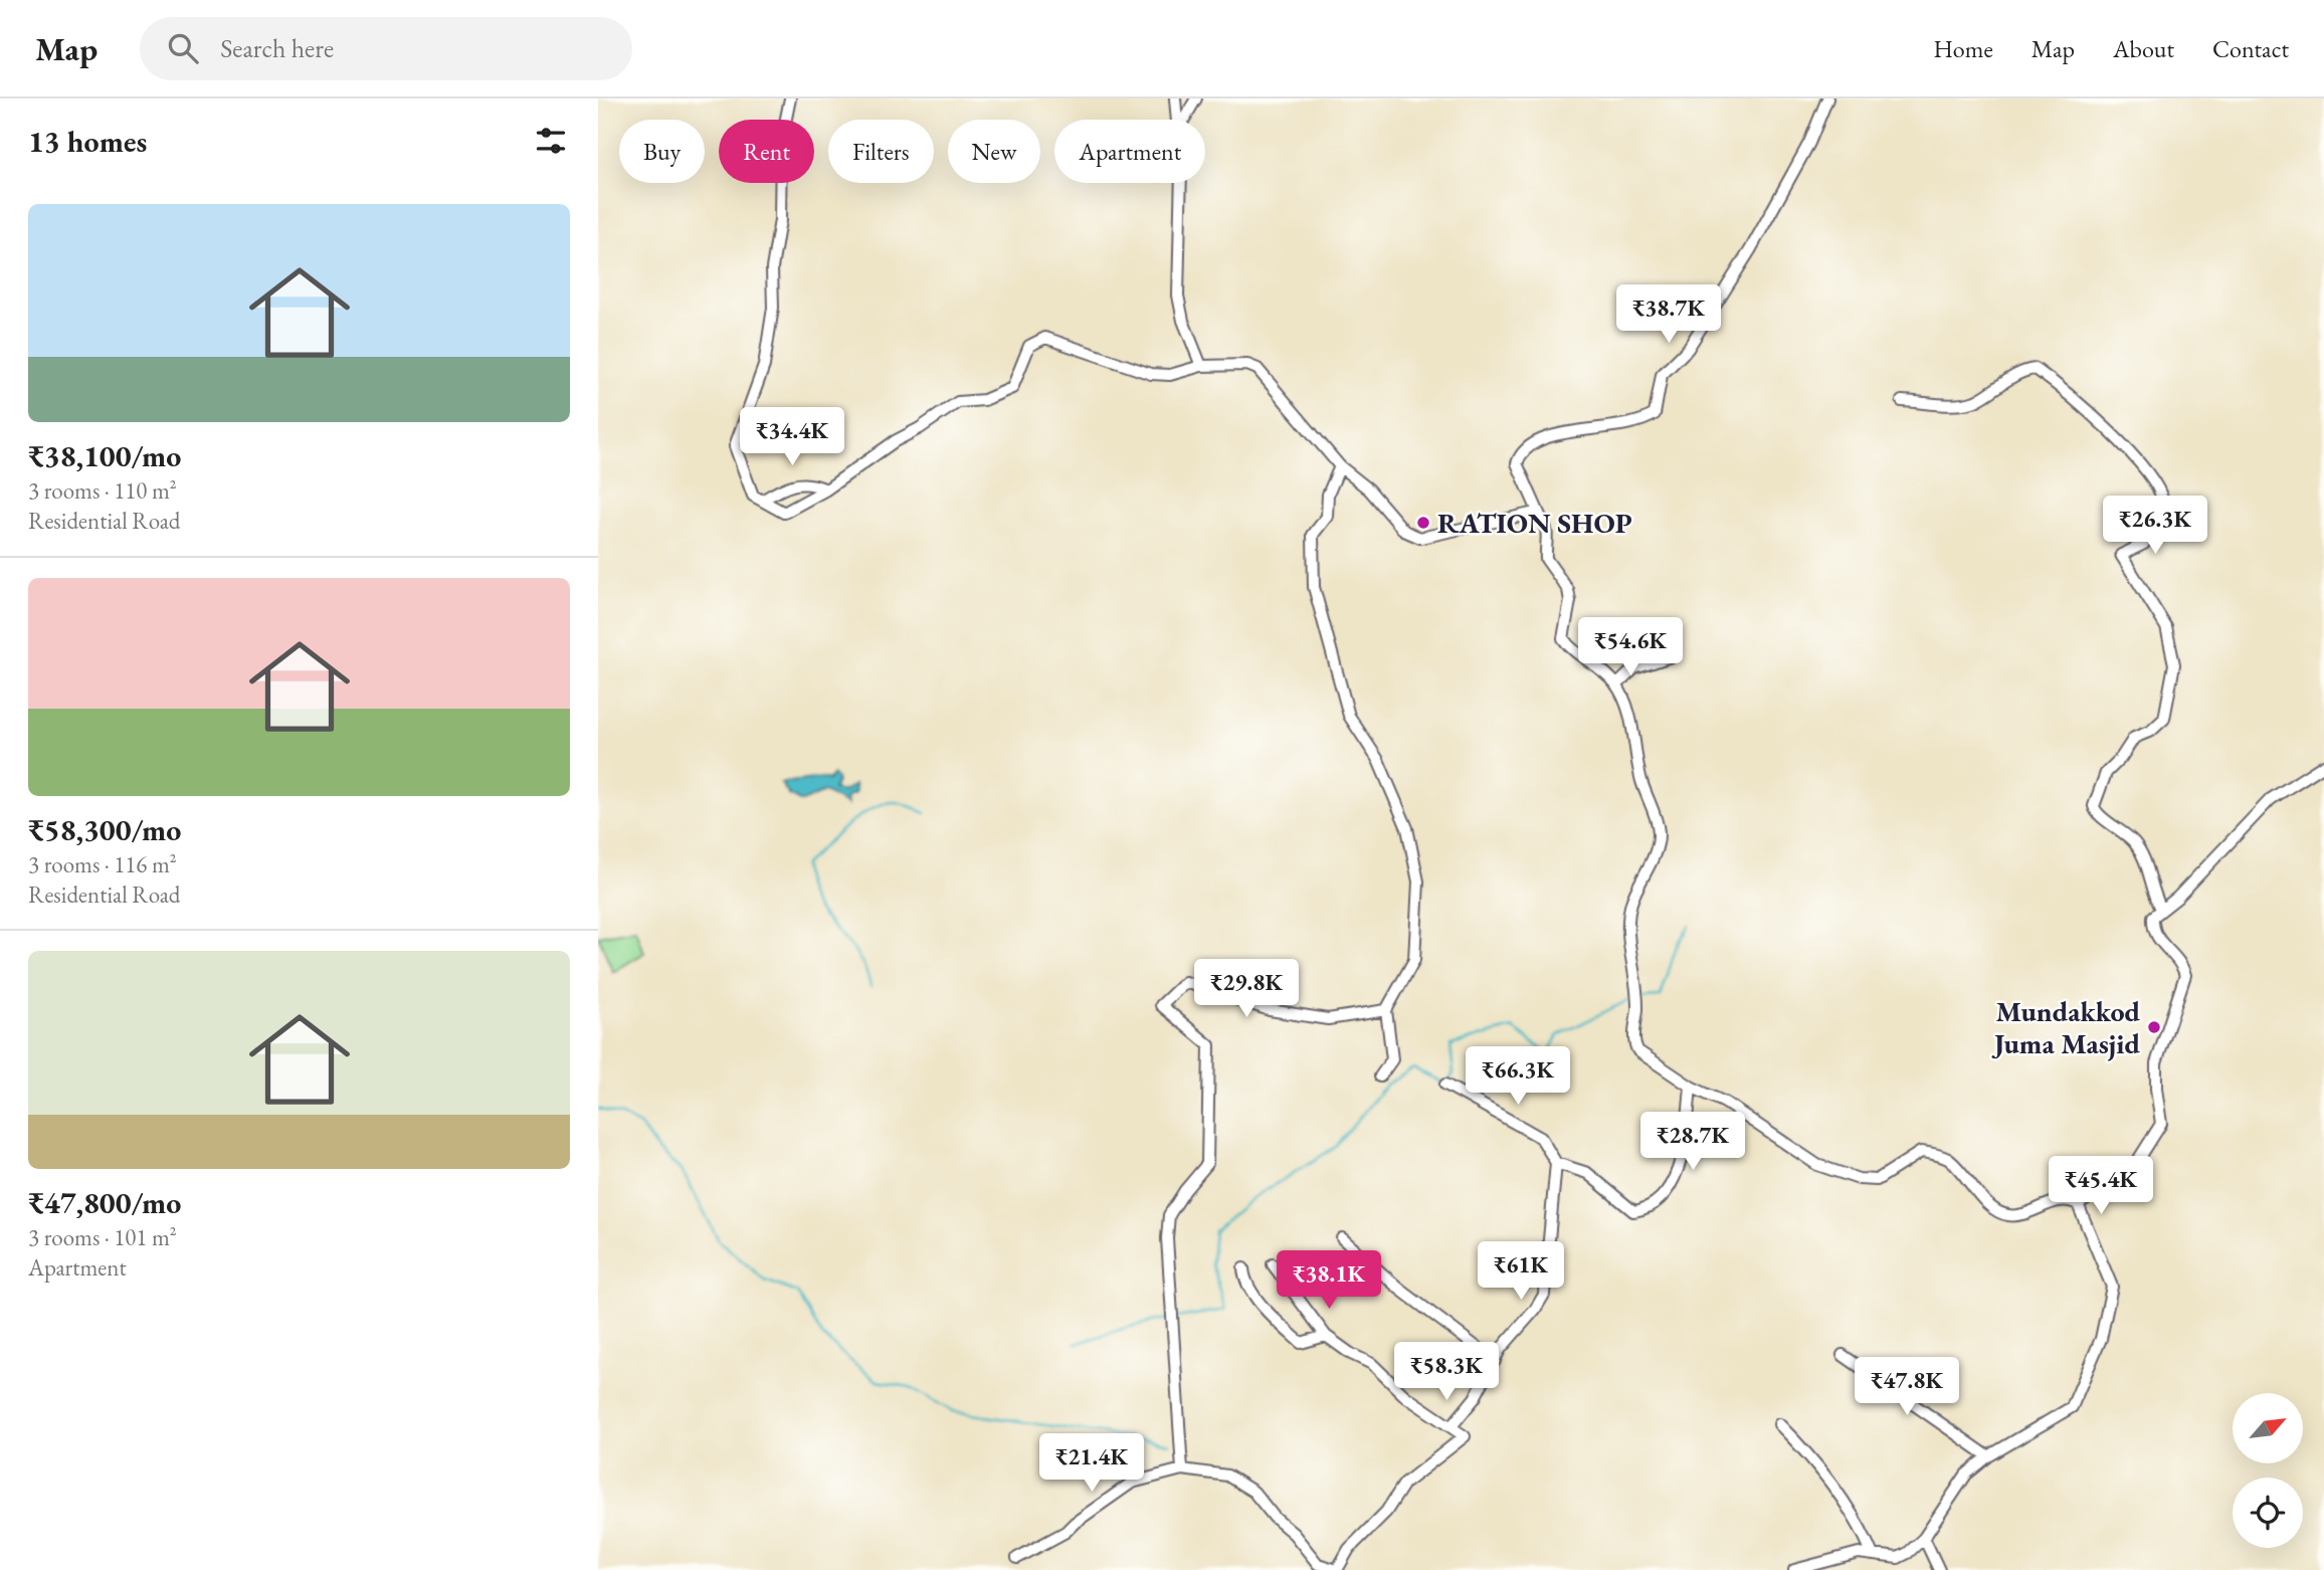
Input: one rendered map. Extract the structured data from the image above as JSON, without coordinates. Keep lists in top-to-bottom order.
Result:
{
  "places": ["RATION SHOP", "Mundakkod Juma Masjid"],
  "north": "top right",
  "page": {
    "header": "Map",
    "search": "Search here",
    "nav": [
      "Home",
      "Map",
      "About",
      "Contact"
    ],
    "heading": "13 homes",
    "chip": [
      "Buy",
      "Rent",
      "Filters",
      "New",
      "Apartment"
    ],
    "list": [
      {
        "name": "₹38,100/mo",
        "note": "3 rooms · 110 m² · Residential Road"
      },
      {
        "name": "₹58,300/mo",
        "note": "3 rooms · 116 m² · Residential Road"
      },
      {
        "name": "₹47,800/mo",
        "note": "3 rooms · 101 m² · Apartment"
      }
    ],
    "price": [
      "₹38.7K",
      "₹34.4K",
      "₹26.3K",
      "₹54.6K",
      "₹29.8K",
      "₹66.3K",
      "₹28.7K",
      "₹45.4K",
      "₹61K",
      "₹38.1K",
      "₹58.3K",
      "₹47.8K",
      "₹21.4K"
    ]
  }
}
